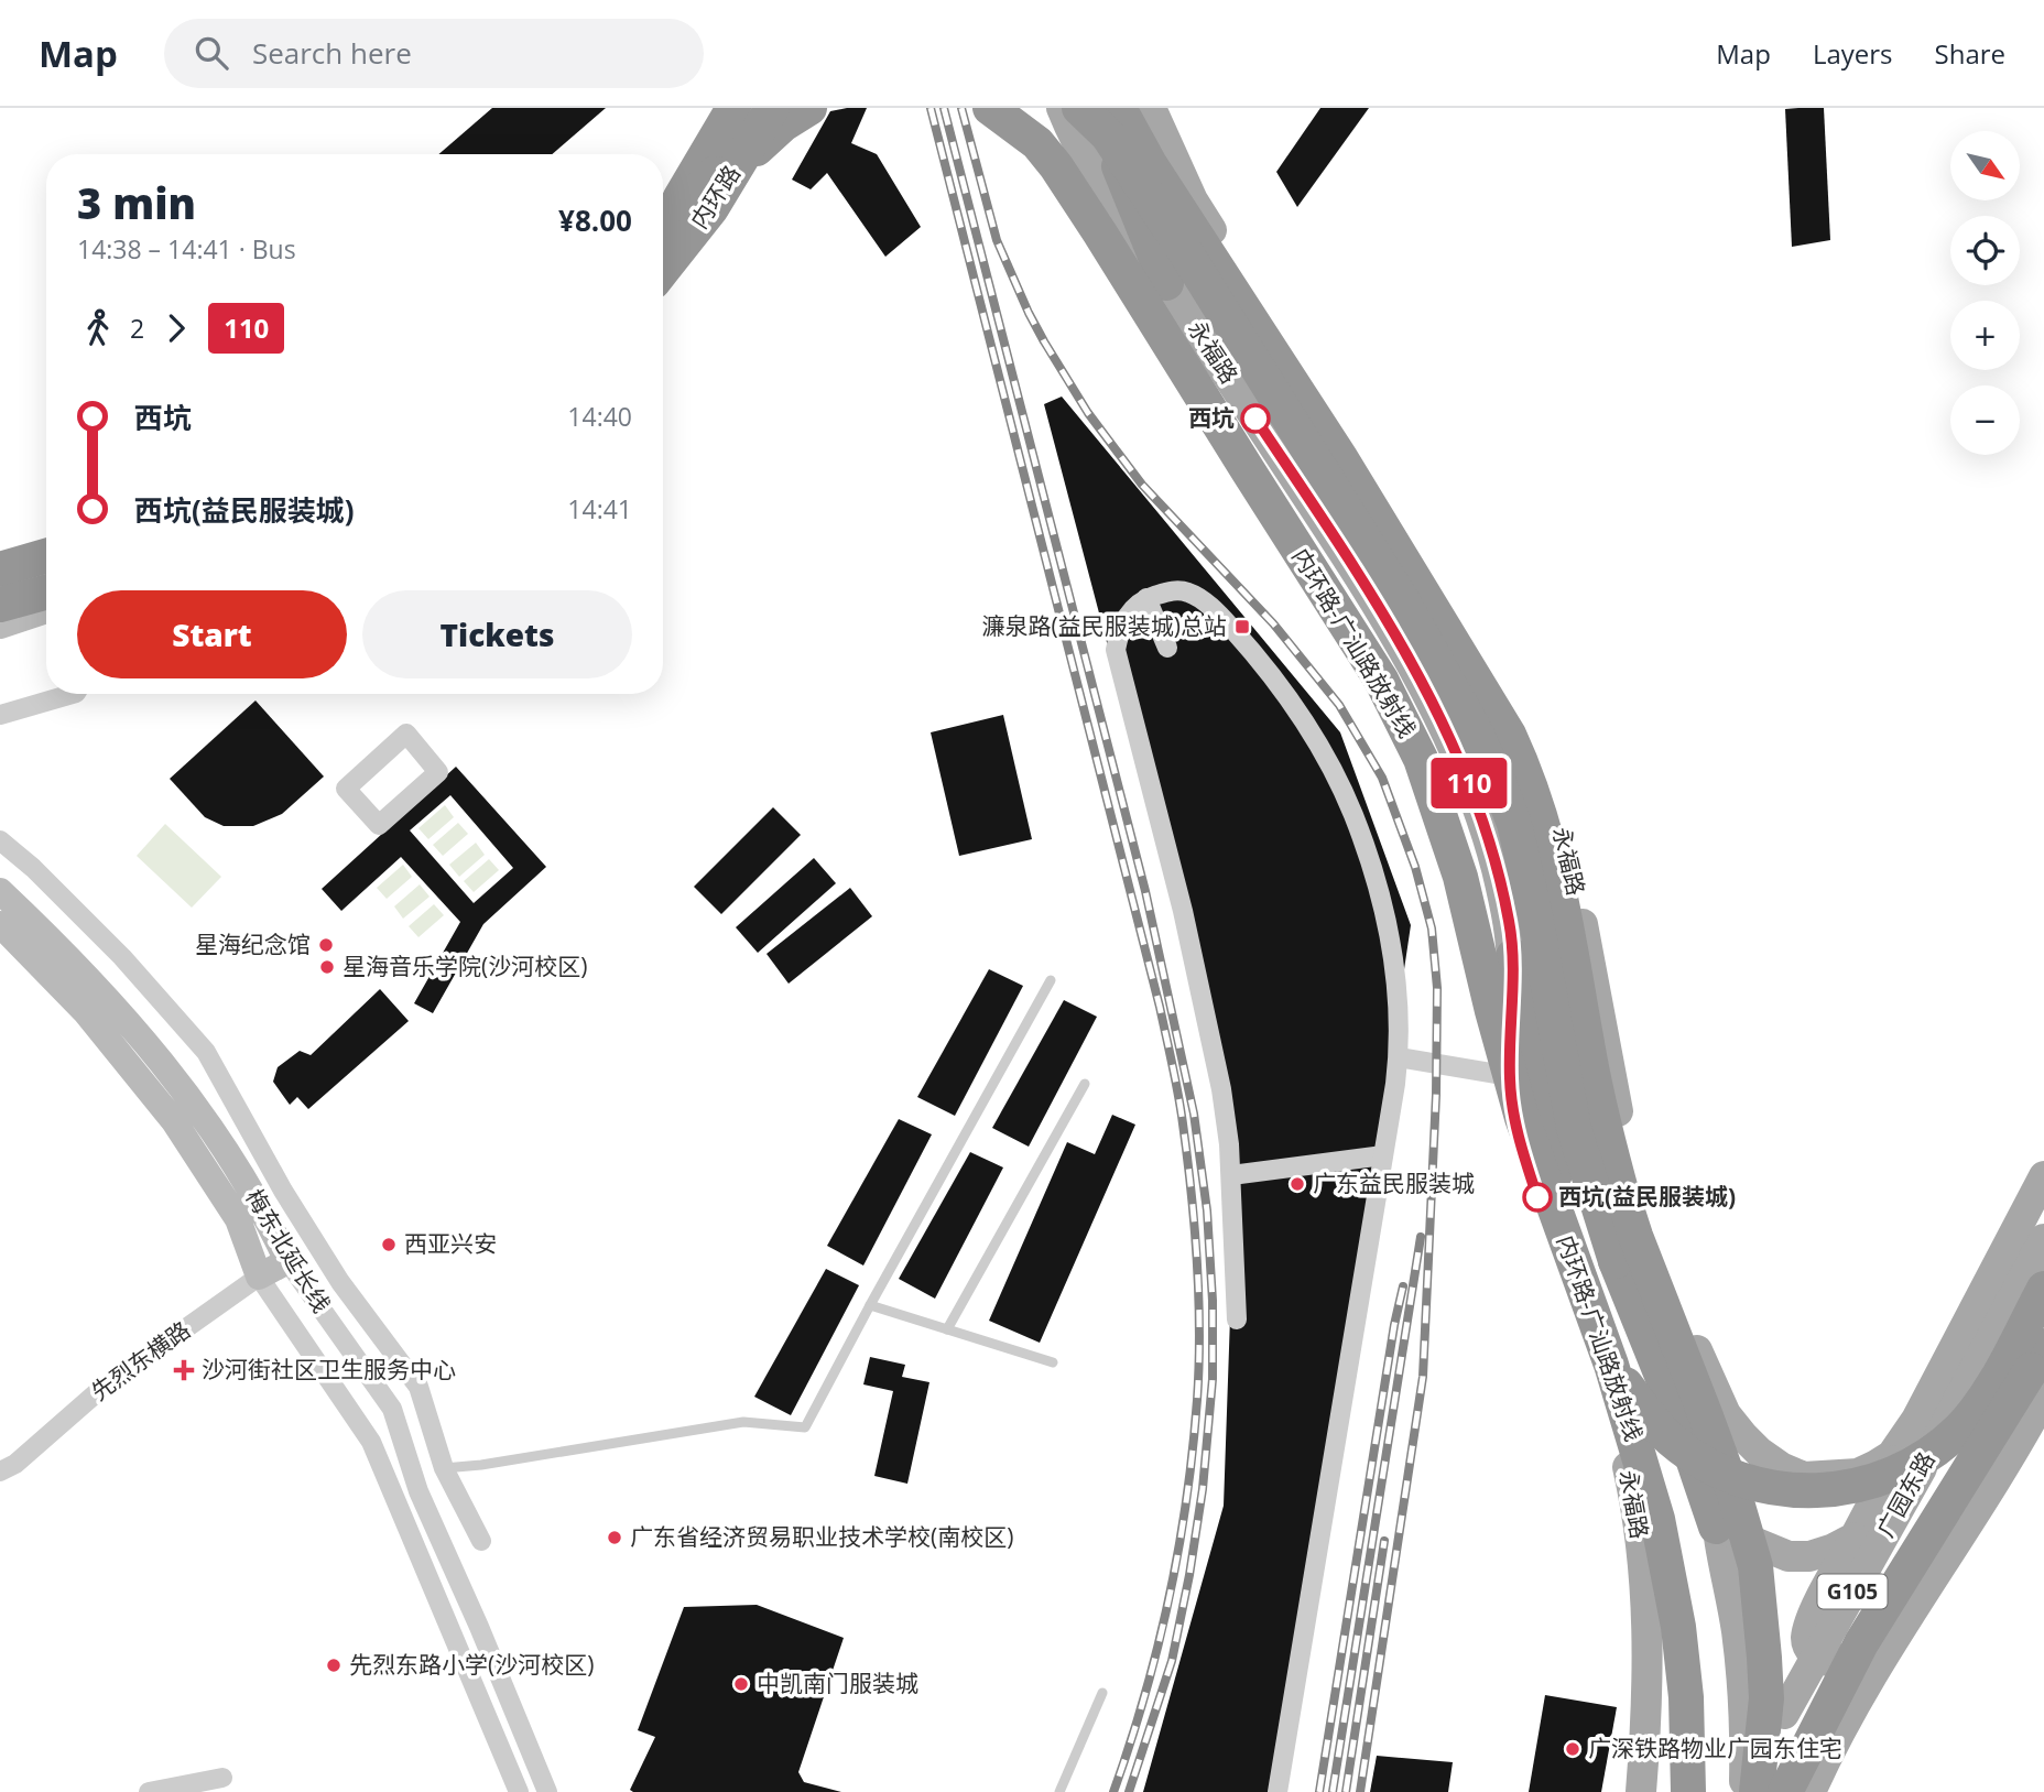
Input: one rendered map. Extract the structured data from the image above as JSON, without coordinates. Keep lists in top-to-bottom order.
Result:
{
  "streets": {
    "highway": ["内环路", "内环路-广汕路放射线"],
    "main road": ["永福路", "广园东路", "G105"],
    "street": ["梅东北延长线", "先烈东横路"]
  },
  "crossings": [
    ["梅东北延长线", "先烈东横路"]
  ],
  "places": {
    "other": [
      "西坑",
      "星海纪念馆",
      "星海音乐学院(沙河校区)",
      "广东益民服装城",
      "西坑(益民服装城)",
      "西亚兴安",
      "广东省经济贸易职业技术学校(南校区)",
      "先烈东路小学(沙河校区)",
      "中凯南门服装城",
      "广深铁路物业广园东住宅"
    ],
    "transit": ["濂泉路(益民服装城)总站"],
    "health": ["沙河街社区卫生服务中心"]
  },
  "lines": ["bus line 110"],
  "north": "bottom right",
  "page": {
    "header": "Map",
    "search": "Search here",
    "nav": ["Map", "Layers", "Share"],
    "on_map": "110",
    "map_buttons": ["+", "−"],
    "heading": ["3 min", "14:38 – 14:41 · Bus", "¥8.00"],
    "legs": ["2", "110"],
    "list": [
      {
        "name": "西坑",
        "value": "14:40"
      },
      {
        "name": "西坑(益民服装城)",
        "value": "14:41"
      }
    ],
    "buttons": ["Start", "Tickets"]
  }
}
